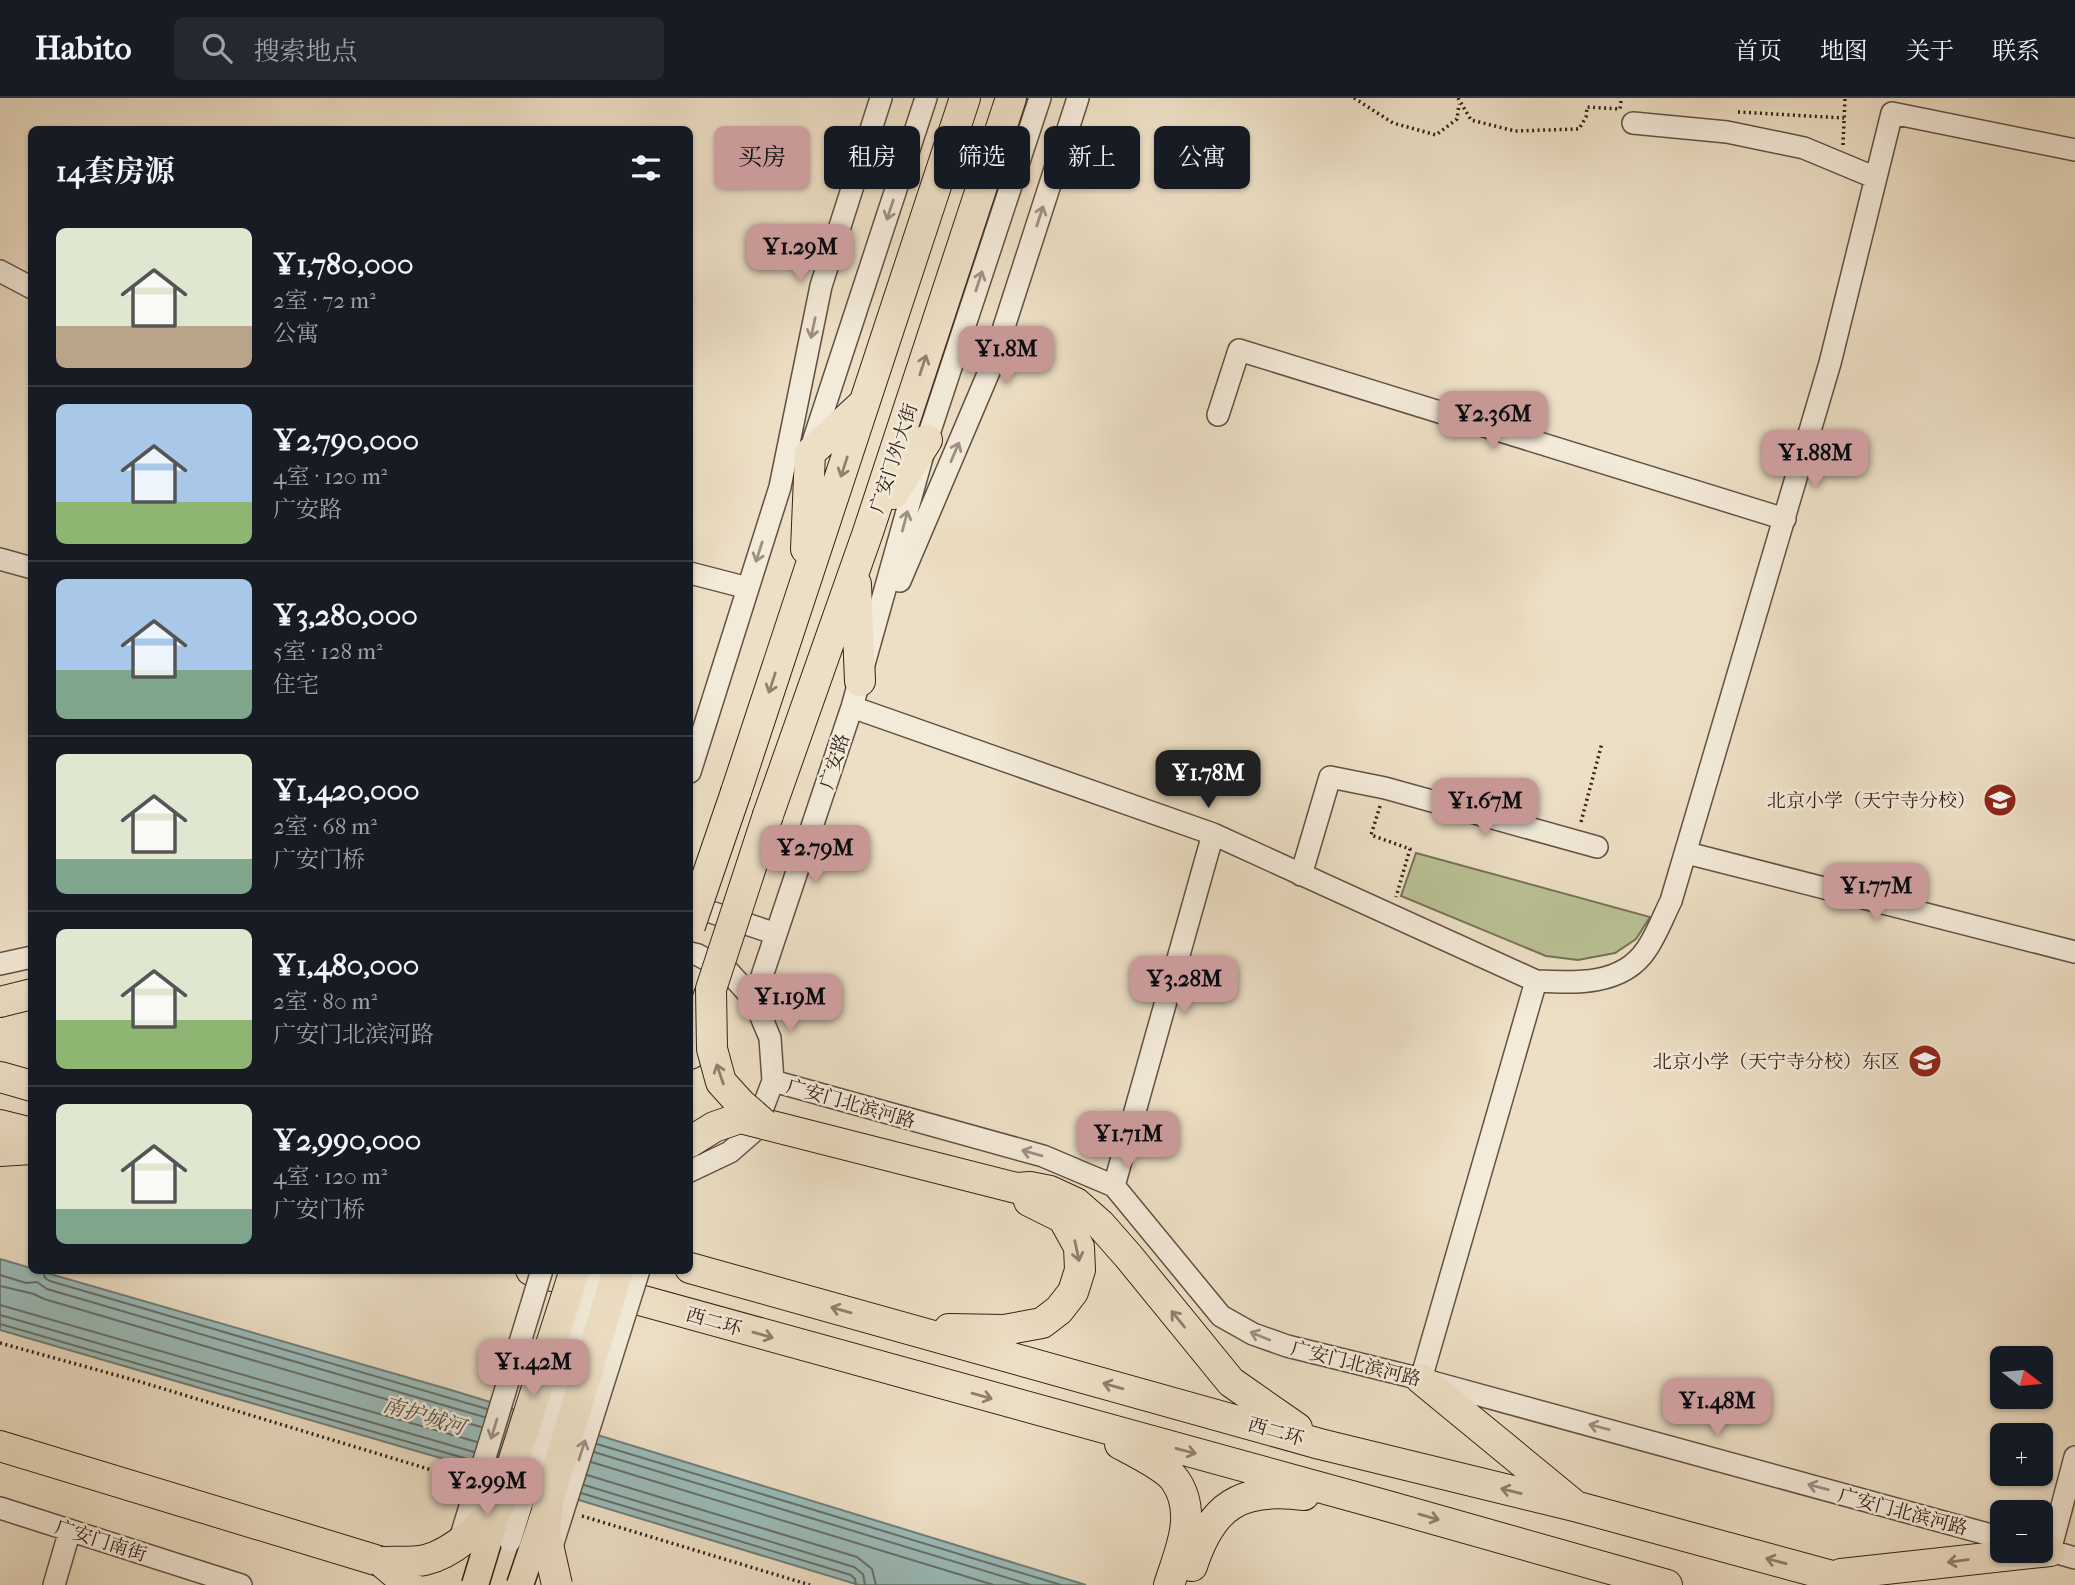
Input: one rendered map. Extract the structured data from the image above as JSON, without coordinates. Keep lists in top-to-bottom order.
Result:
{
  "streets": {
    "highway": ["广安门外大街", "西二环"],
    "street": ["广安路", "广安门北滨河路", "广安门南街"]
  },
  "crossings": [
    ["广安门外大街", "广安路"]
  ],
  "one_way": ["广安门北滨河路"],
  "water": ["南护城河"],
  "places": {
    "school or university": ["北京小学（天宁寺分校）", "北京小学（天宁寺分校）东区"]
  },
  "north": "right",
  "page": {
    "header": "Habito",
    "search": "搜索地点",
    "nav": [
      "首页",
      "地图",
      "关于",
      "联系"
    ],
    "chip": [
      "买房",
      "租房",
      "筛选",
      "新上",
      "公寓"
    ],
    "heading": "14套房源",
    "list": [
      {
        "name": "¥1,780,000",
        "note": "2室 · 72 m² · 公寓"
      },
      {
        "name": "¥2,790,000",
        "note": "4室 · 120 m² · 广安路"
      },
      {
        "name": "¥3,280,000",
        "note": "5室 · 128 m² · 住宅"
      },
      {
        "name": "¥1,420,000",
        "note": "2室 · 68 m² · 广安门桥"
      },
      {
        "name": "¥1,480,000",
        "note": "2室 · 80 m² · 广安门北滨河路"
      },
      {
        "name": "¥2,990,000",
        "note": "4室 · 120 m² · 广安门桥"
      }
    ],
    "price": [
      "¥1.29M",
      "¥1.8M",
      "¥2.36M",
      "¥1.88M",
      "¥1.78M",
      "¥1.67M",
      "¥2.79M",
      "¥1.77M",
      "¥3.28M",
      "¥1.19M",
      "¥1.71M",
      "¥1.42M",
      "¥1.48M",
      "¥2.99M"
    ],
    "map_buttons": ["+", "−"]
  }
}
